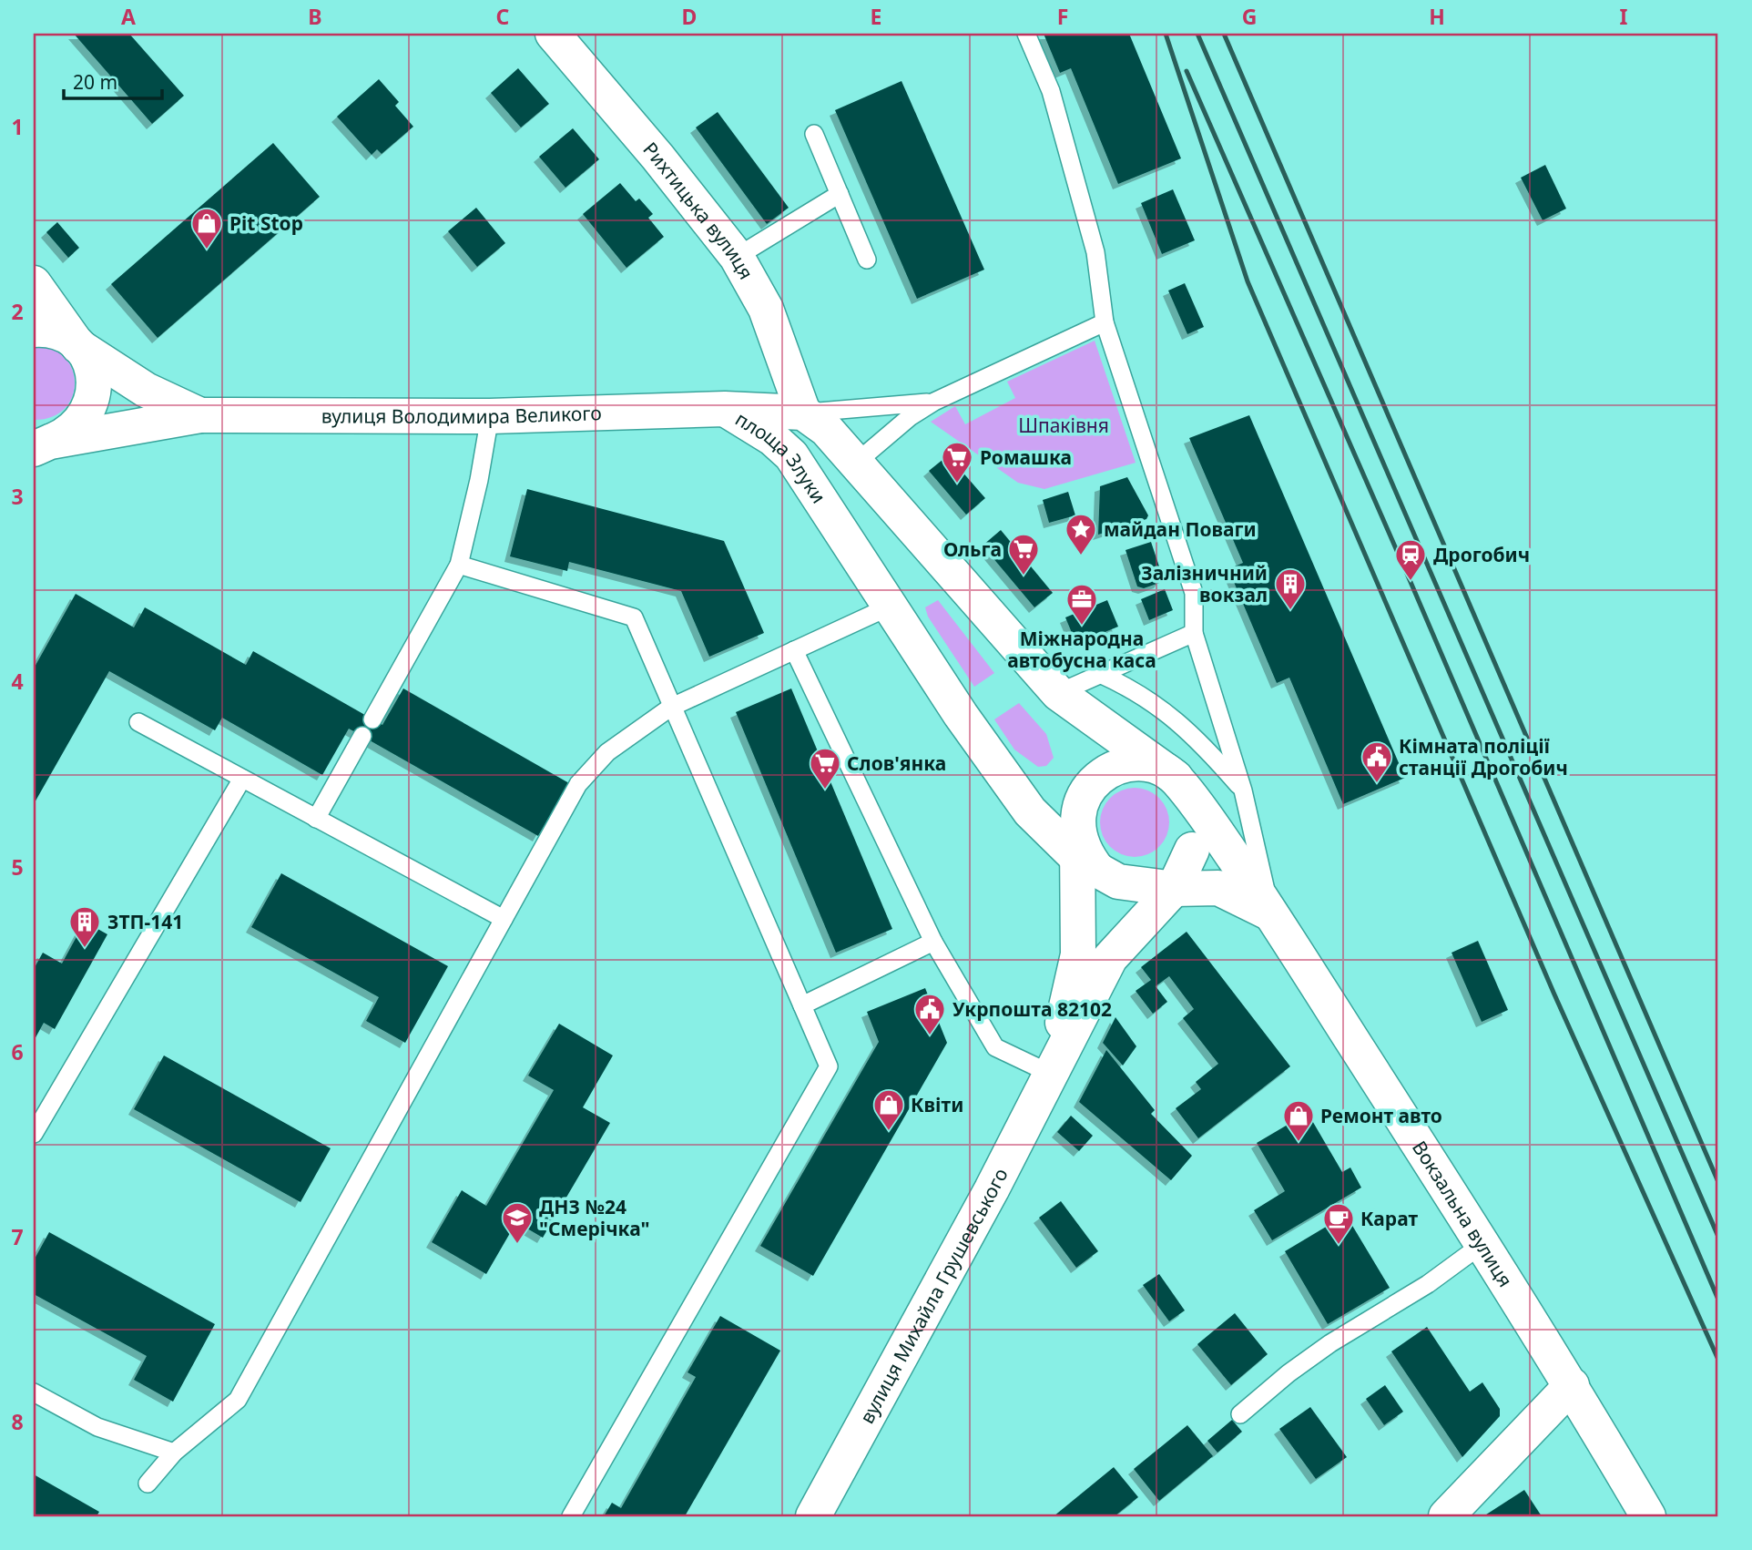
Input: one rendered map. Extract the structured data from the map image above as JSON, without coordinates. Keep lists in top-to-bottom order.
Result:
{
  "streets": {
    "street": [
      "Рихтицька вулиця",
      "вулиця Володимира Великого",
      "площа Злуки",
      "Вокзальна вулиця",
      "вулиця Михайла Грушевського"
    ]
  },
  "crossings": [
    ["Рихтицька вулиця", "площа Злуки"],
    ["вулиця Володимира Великого", "площа Злуки"],
    ["площа Злуки", "вулиця Михайла Грушевського"],
    ["Вокзальна вулиця", "вулиця Михайла Грушевського"]
  ],
  "parks": ["Шпаківня"],
  "places": {
    "shop": ["Pit Stop", "Квіти", "Ремонт авто"],
    "supermarket": ["Ромашка", "Ольга", "Слов'янка"],
    "place": ["майдан Поваги"],
    "station": ["Дрогобич"],
    "building": ["Залізничний вокзал", "ЗТП-141"],
    "office": ["Міжнародна автобусна каса"],
    "public building": ["Кімната поліції станції Дрогобич", "Укрпошта 82102"],
    "school or university": ["ДНЗ №24 \"Смерічка\""],
    "cafe": ["Карат"]
  },
  "scale_bar": "20 m",
  "grid": {
    "columns": [
      "A",
      "B",
      "C",
      "D",
      "E",
      "F",
      "G",
      "H",
      "I"
    ],
    "rows": [
      "1",
      "2",
      "3",
      "4",
      "5",
      "6",
      "7",
      "8"
    ]
  }
}
